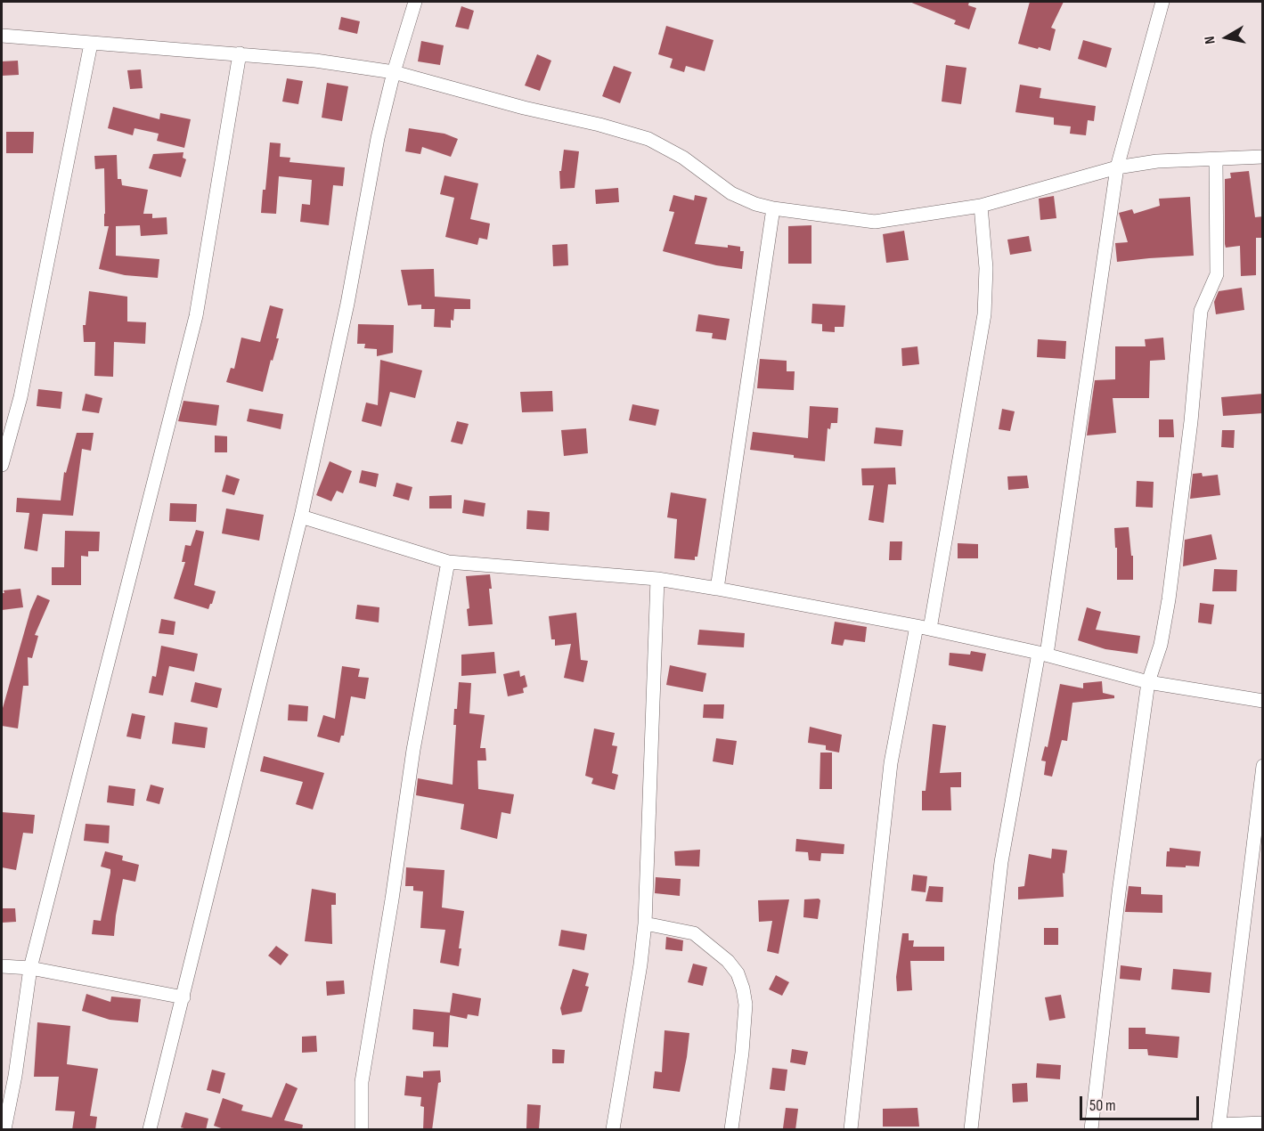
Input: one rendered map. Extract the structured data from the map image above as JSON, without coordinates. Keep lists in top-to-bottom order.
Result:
{
  "scale_bar": "50 m",
  "north": "left"
}
